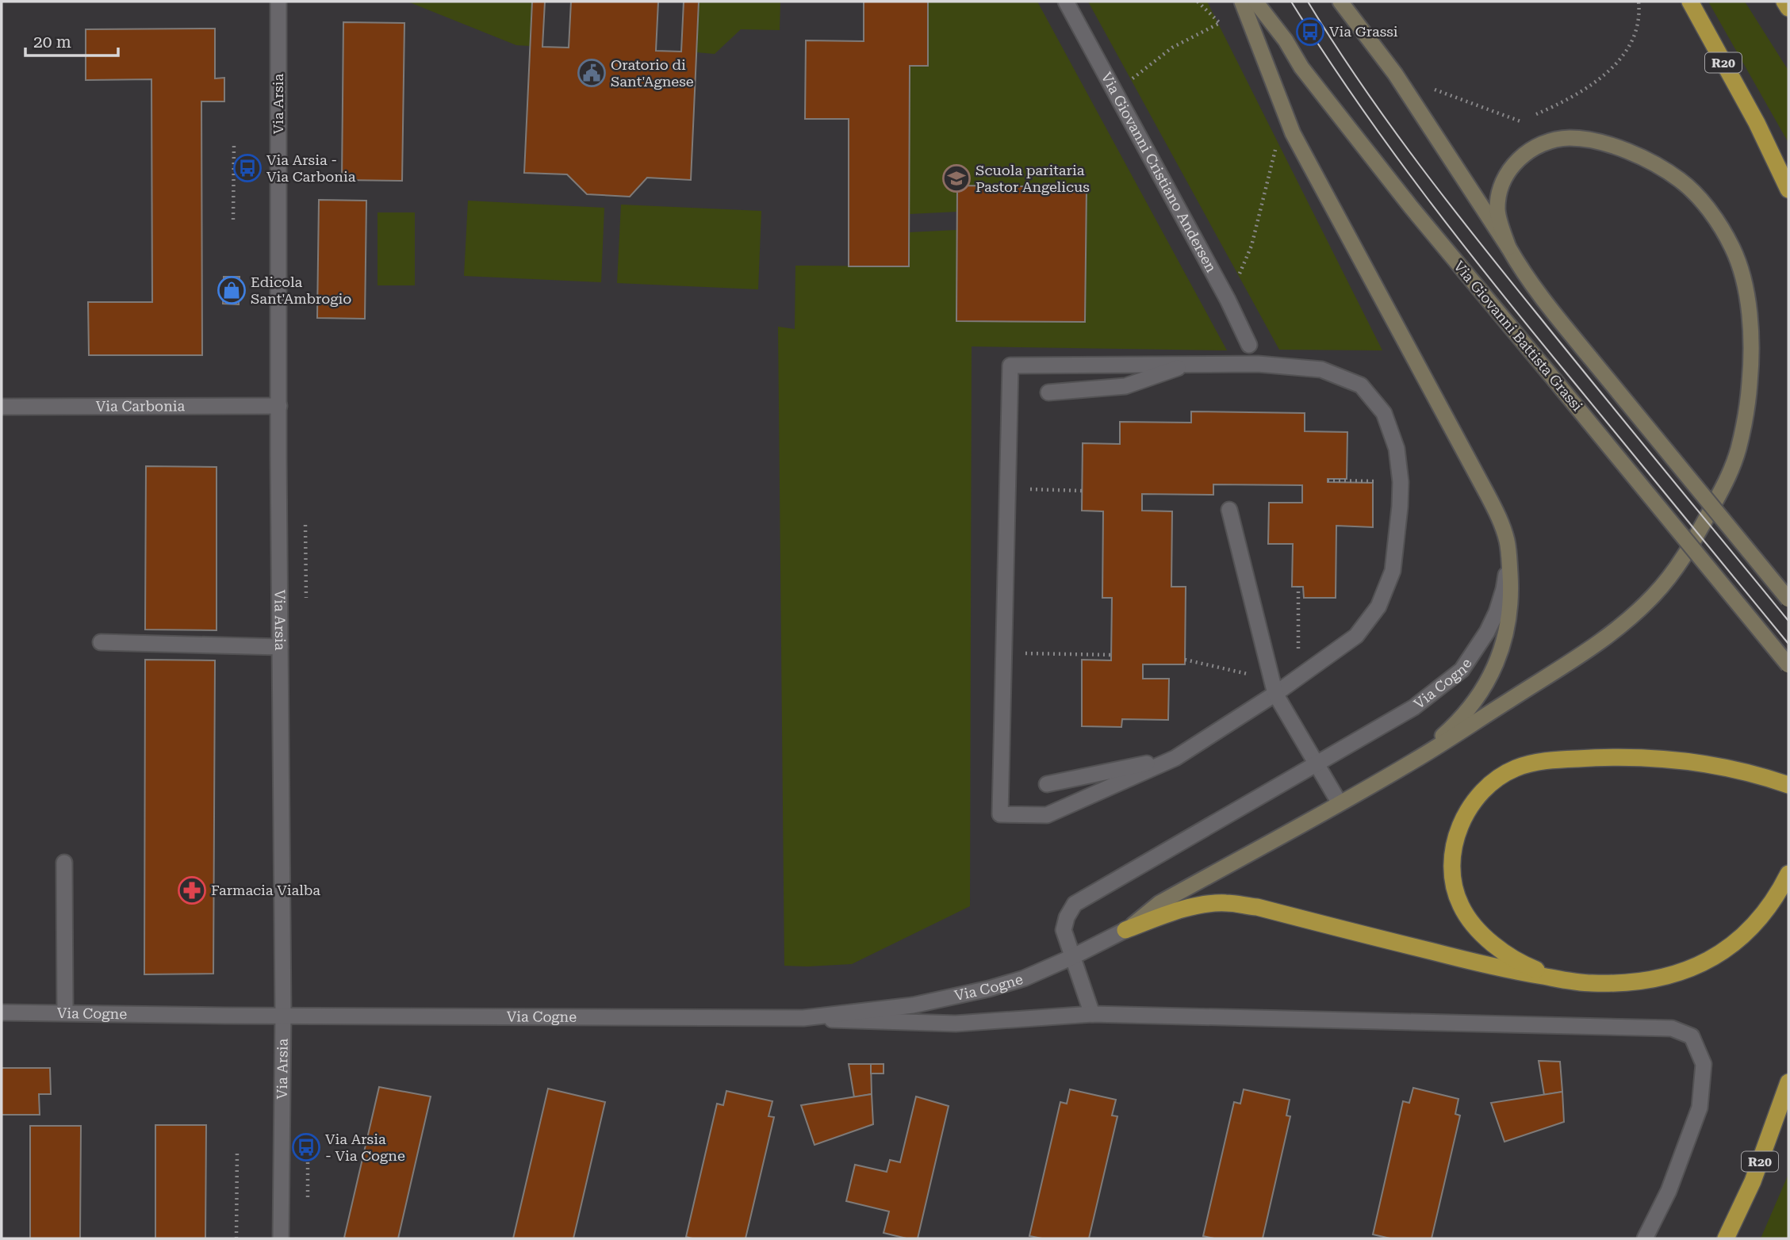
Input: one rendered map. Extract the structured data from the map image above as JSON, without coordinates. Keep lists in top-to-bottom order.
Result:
{
  "streets": {
    "highway": ["R20"],
    "main road": ["Via Giovanni Battista Grassi"],
    "street": [
      "Via Arsia",
      "Via Giovanni Cristiano Andersen",
      "Via Carbonia",
      "Via Cogne"
    ]
  },
  "crossings": [
    ["Via Arsia", "Via Carbonia"],
    ["Via Arsia", "Via Cogne"]
  ],
  "places": {
    "bus stop": ["Via Grassi", "Via Arsia - Via Carbonia", "Via Arsia - Via Cogne"],
    "public building": ["Oratorio di Sant'Agnese"],
    "school or university": ["Scuola paritaria Pastor Angelicus"],
    "shop": ["Edicola Sant'Ambrogio"],
    "pharmacy": ["Farmacia Vialba"]
  },
  "scale_bar": "20 m"
}
